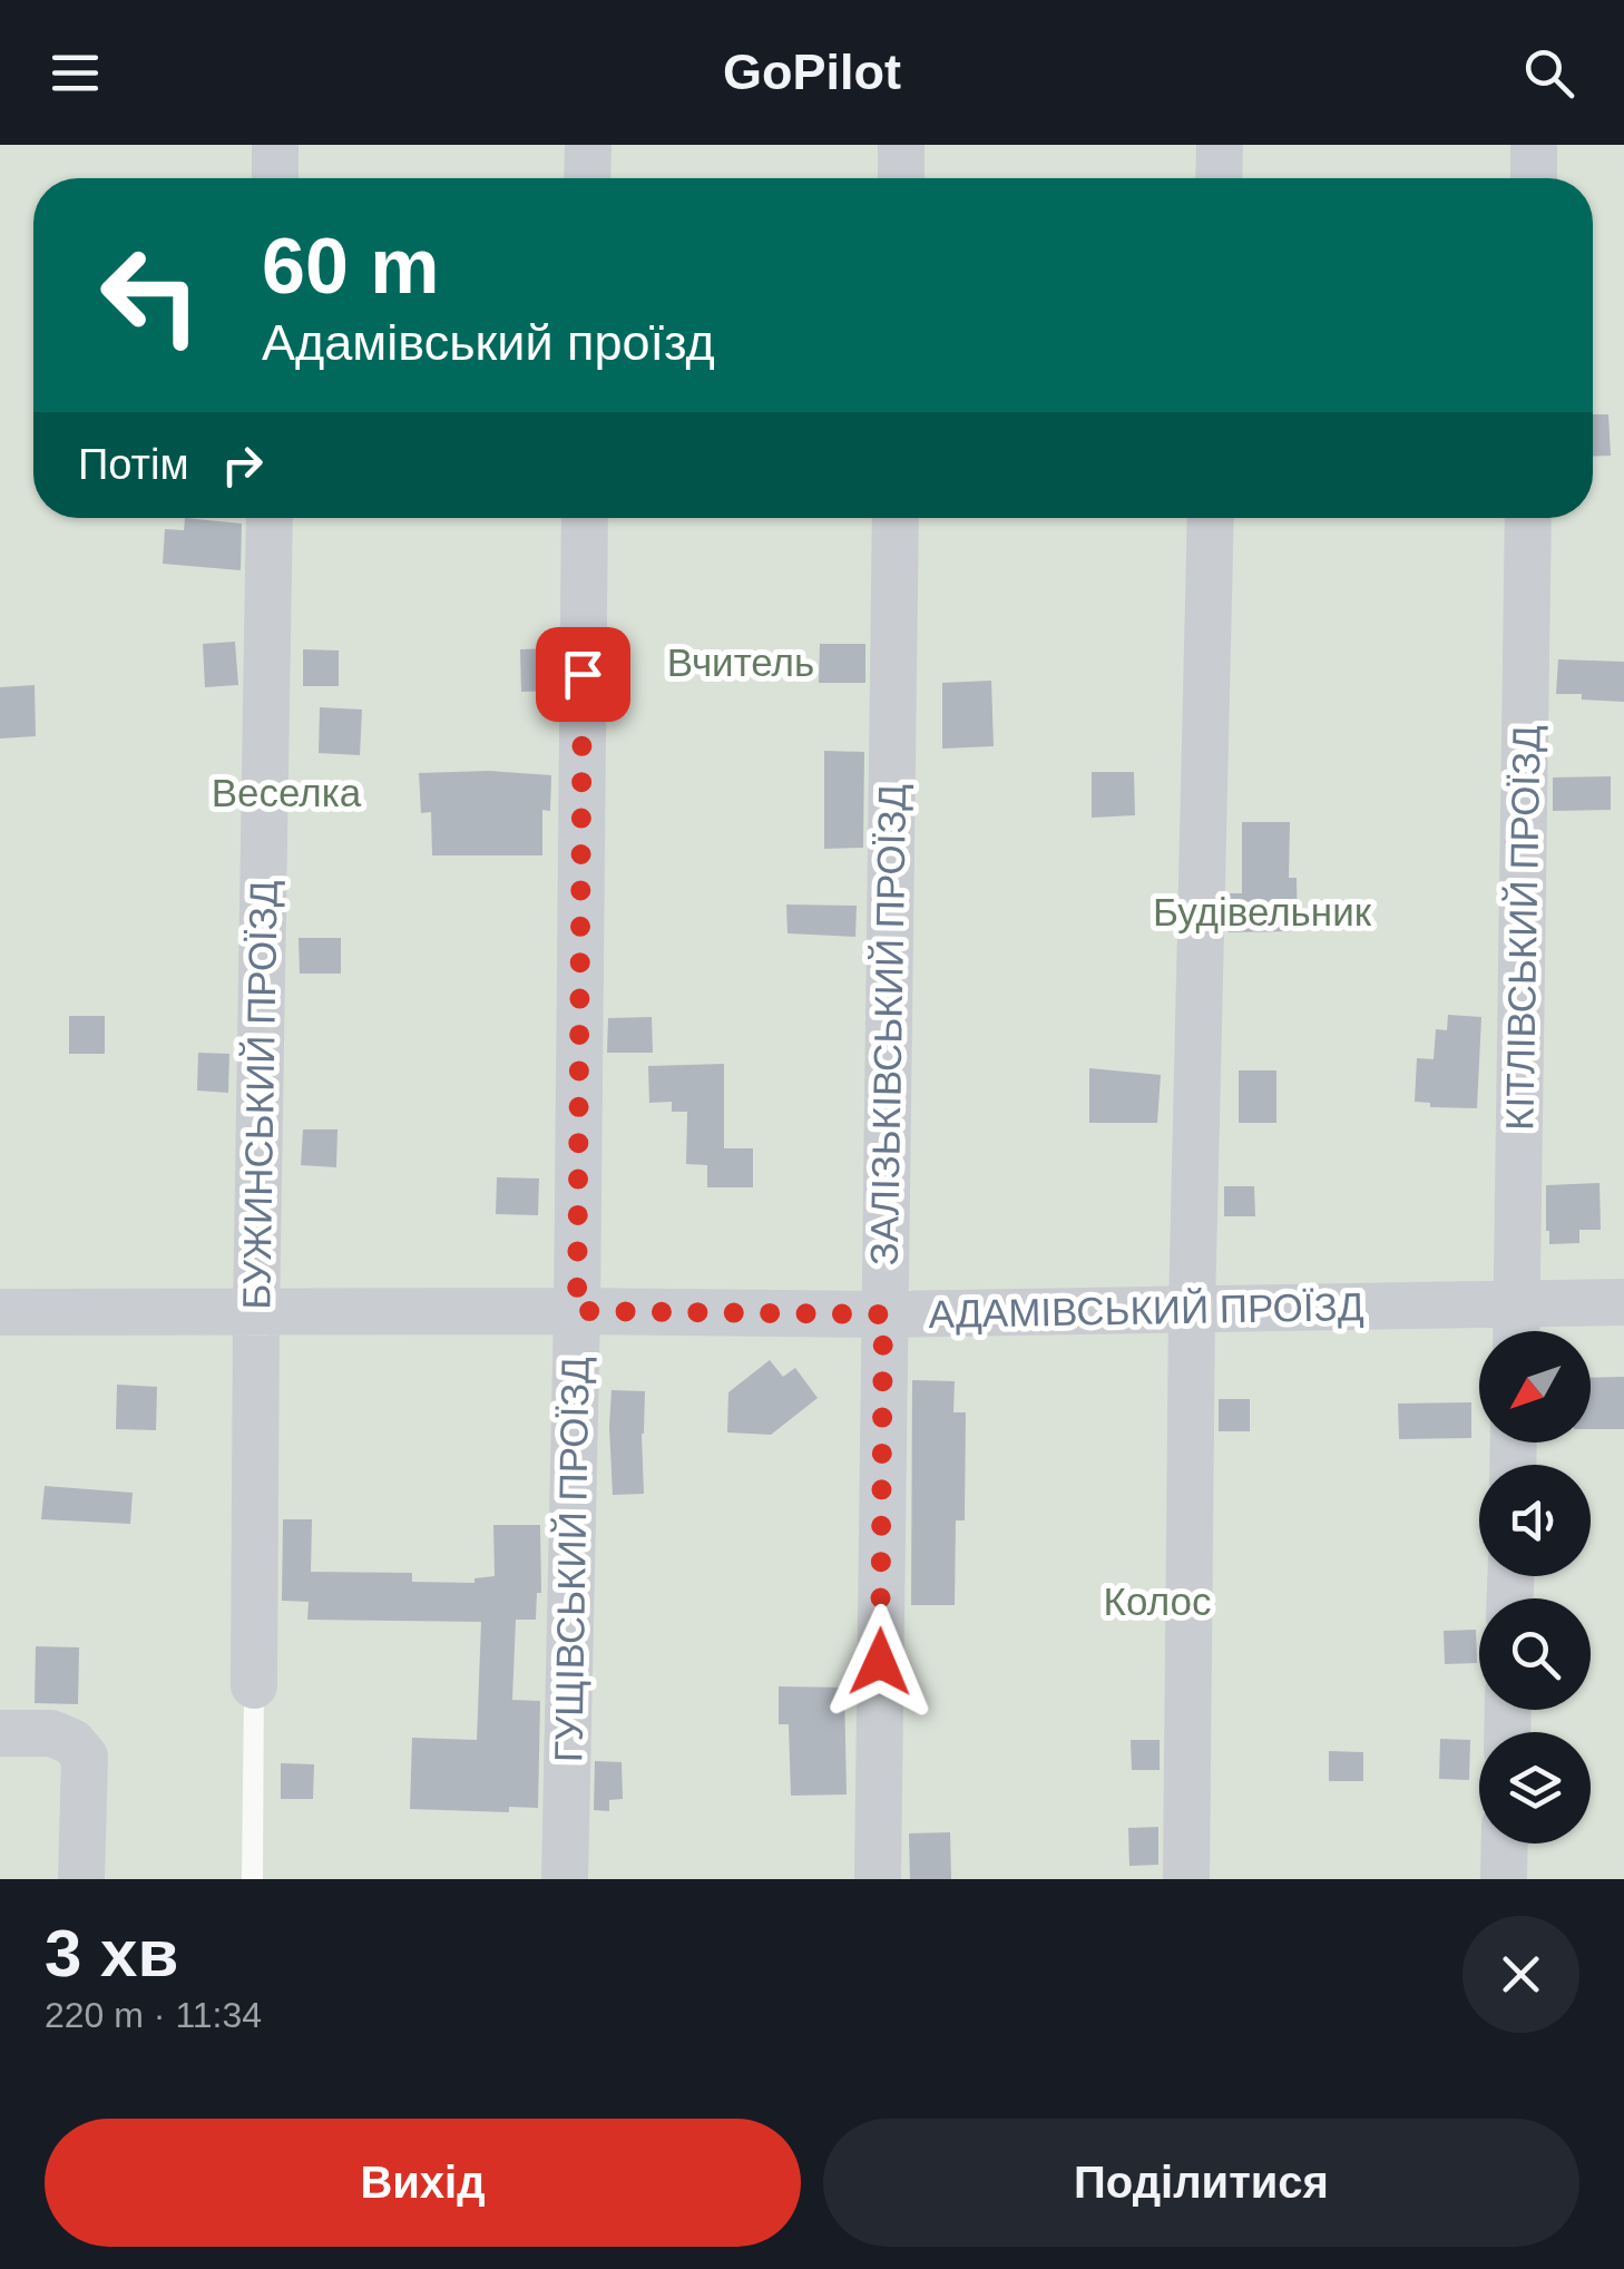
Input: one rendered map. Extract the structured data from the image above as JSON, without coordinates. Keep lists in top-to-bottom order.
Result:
{
  "streets": {
    "lane": [
      "КІТЛІВСЬКИЙ ПРОЇЗД",
      "ЗАЛІЗЬКІВСЬКИЙ ПРОЇЗД",
      "БУЖИНСЬКИЙ ПРОЇЗД",
      "АДАМІВСЬКИЙ ПРОЇЗД",
      "ГУЩІВСЬКИЙ ПРОЇЗД"
    ]
  },
  "crossings": [
    ["КІТЛІВСЬКИЙ ПРОЇЗД", "АДАМІВСЬКИЙ ПРОЇЗД"],
    ["ЗАЛІЗЬКІВСЬКИЙ ПРОЇЗД", "АДАМІВСЬКИЙ ПРОЇЗД"],
    ["БУЖИНСЬКИЙ ПРОЇЗД", "АДАМІВСЬКИЙ ПРОЇЗД"],
    ["АДАМІВСЬКИЙ ПРОЇЗД", "ГУЩІВСЬКИЙ ПРОЇЗД"]
  ],
  "parks": [
    "Вчитель",
    "Веселка",
    "Будівельник",
    "Колос"
  ],
  "north": "bottom left",
  "page": {
    "header": "GoPilot",
    "turn": ["60 m", "Адамівський проїзд"],
    "then": "Потім",
    "heading": ["3 хв", "220 m · 11:34"],
    "buttons": ["Вихід", "Поділитися"]
  }
}
